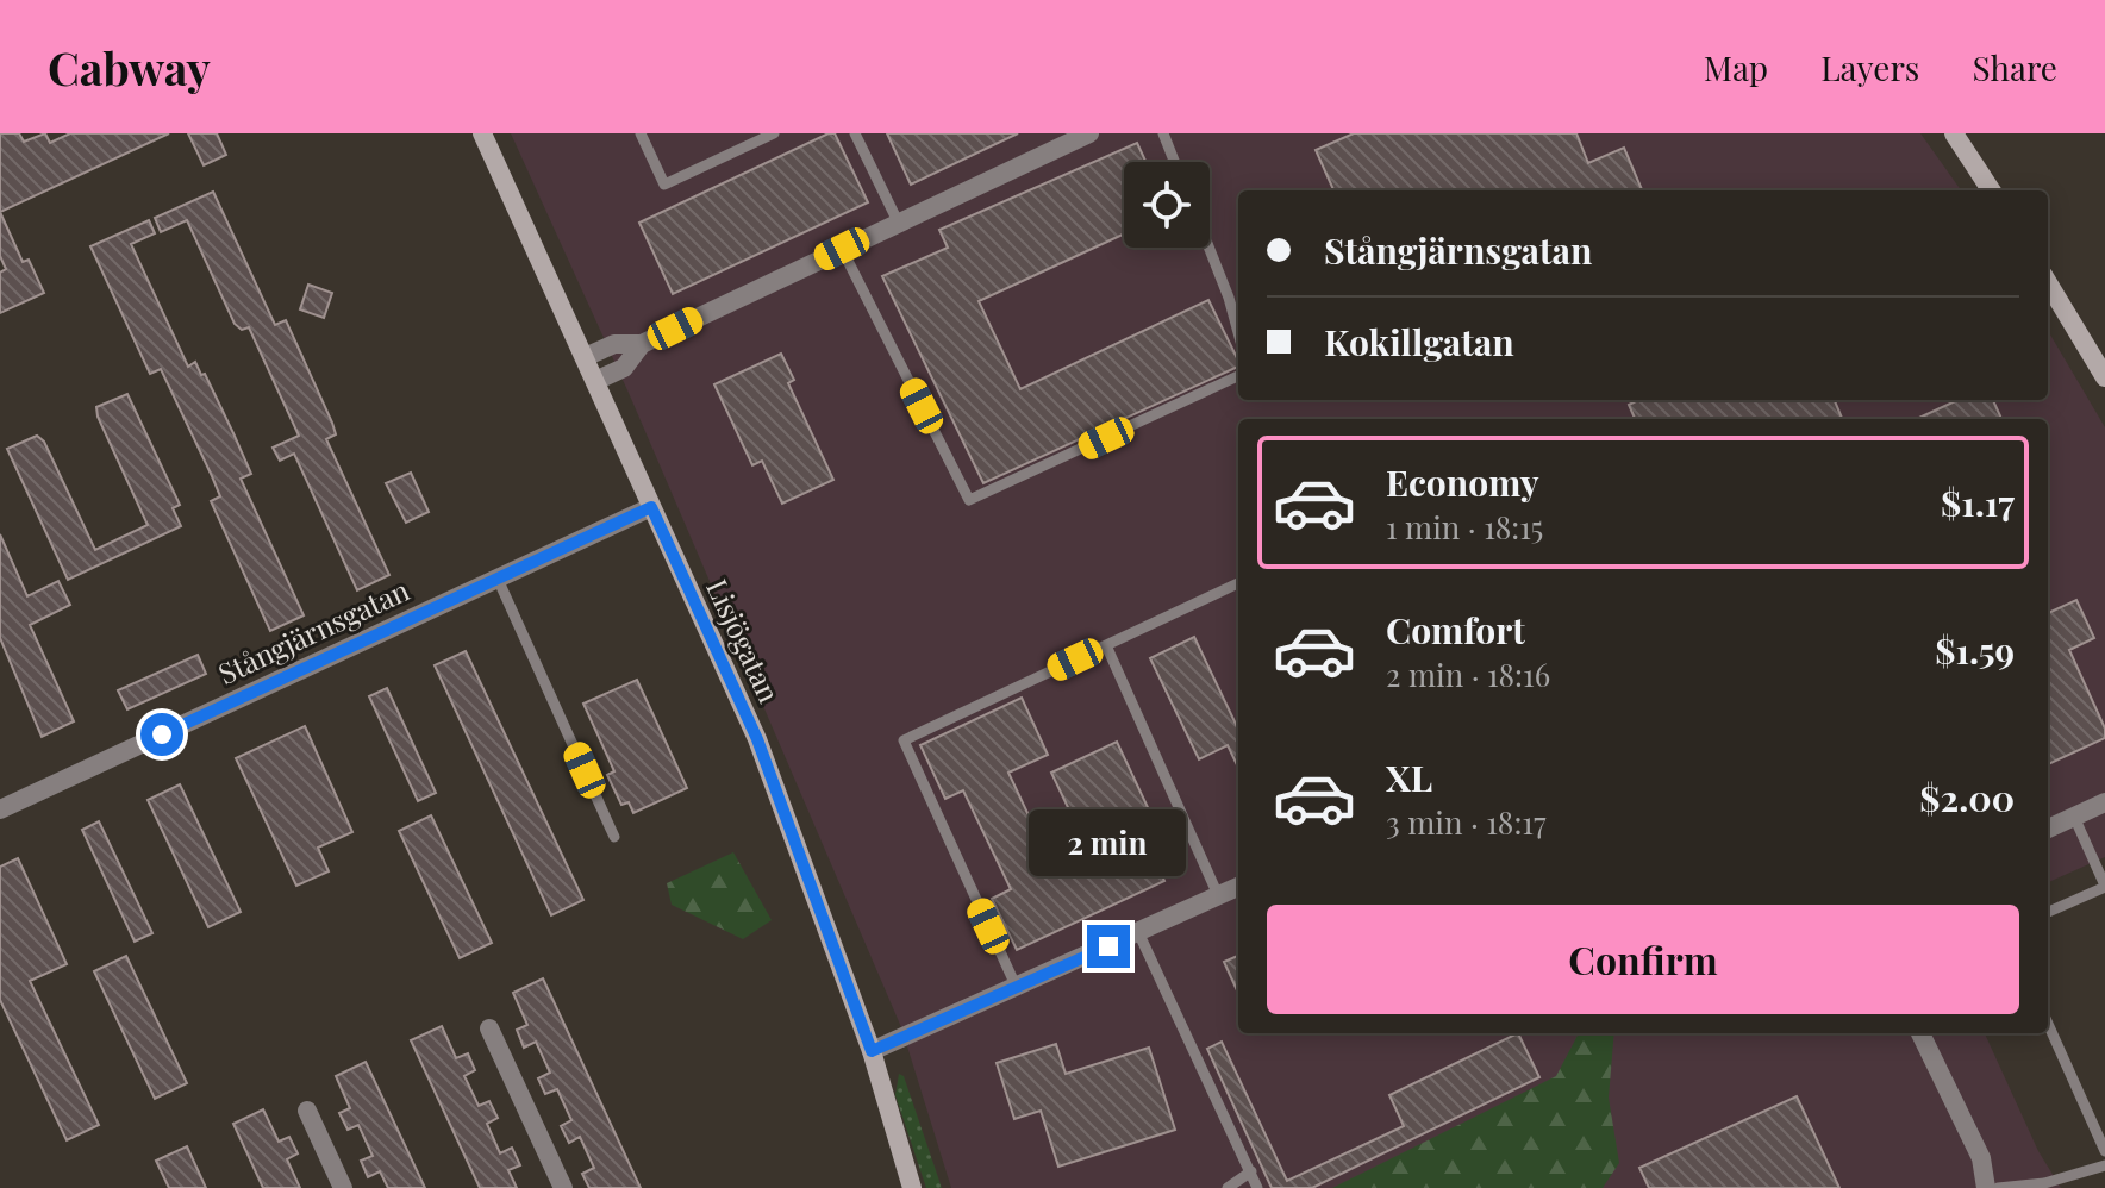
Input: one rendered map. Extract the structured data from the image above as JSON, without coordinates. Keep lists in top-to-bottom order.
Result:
{
  "streets": {
    "street": ["Stångjärnsgatan", "Lisjögatan"]
  },
  "crossings": [
    ["Stångjärnsgatan", "Lisjögatan"]
  ],
  "page": {
    "header": "Cabway",
    "nav": ["Map", "Layers", "Share"],
    "banner": ["Stångjärnsgatan", "Kokillgatan"],
    "list": [
      {
        "name": "Economy",
        "note": "1 min · 18:15",
        "value": "$1.17"
      },
      {
        "name": "Comfort",
        "note": "2 min · 18:16",
        "value": "$1.59"
      },
      {
        "name": "XL",
        "note": "3 min · 18:17",
        "value": "$2.00"
      }
    ],
    "bubble": "2 min",
    "buttons": "Confirm"
  }
}
